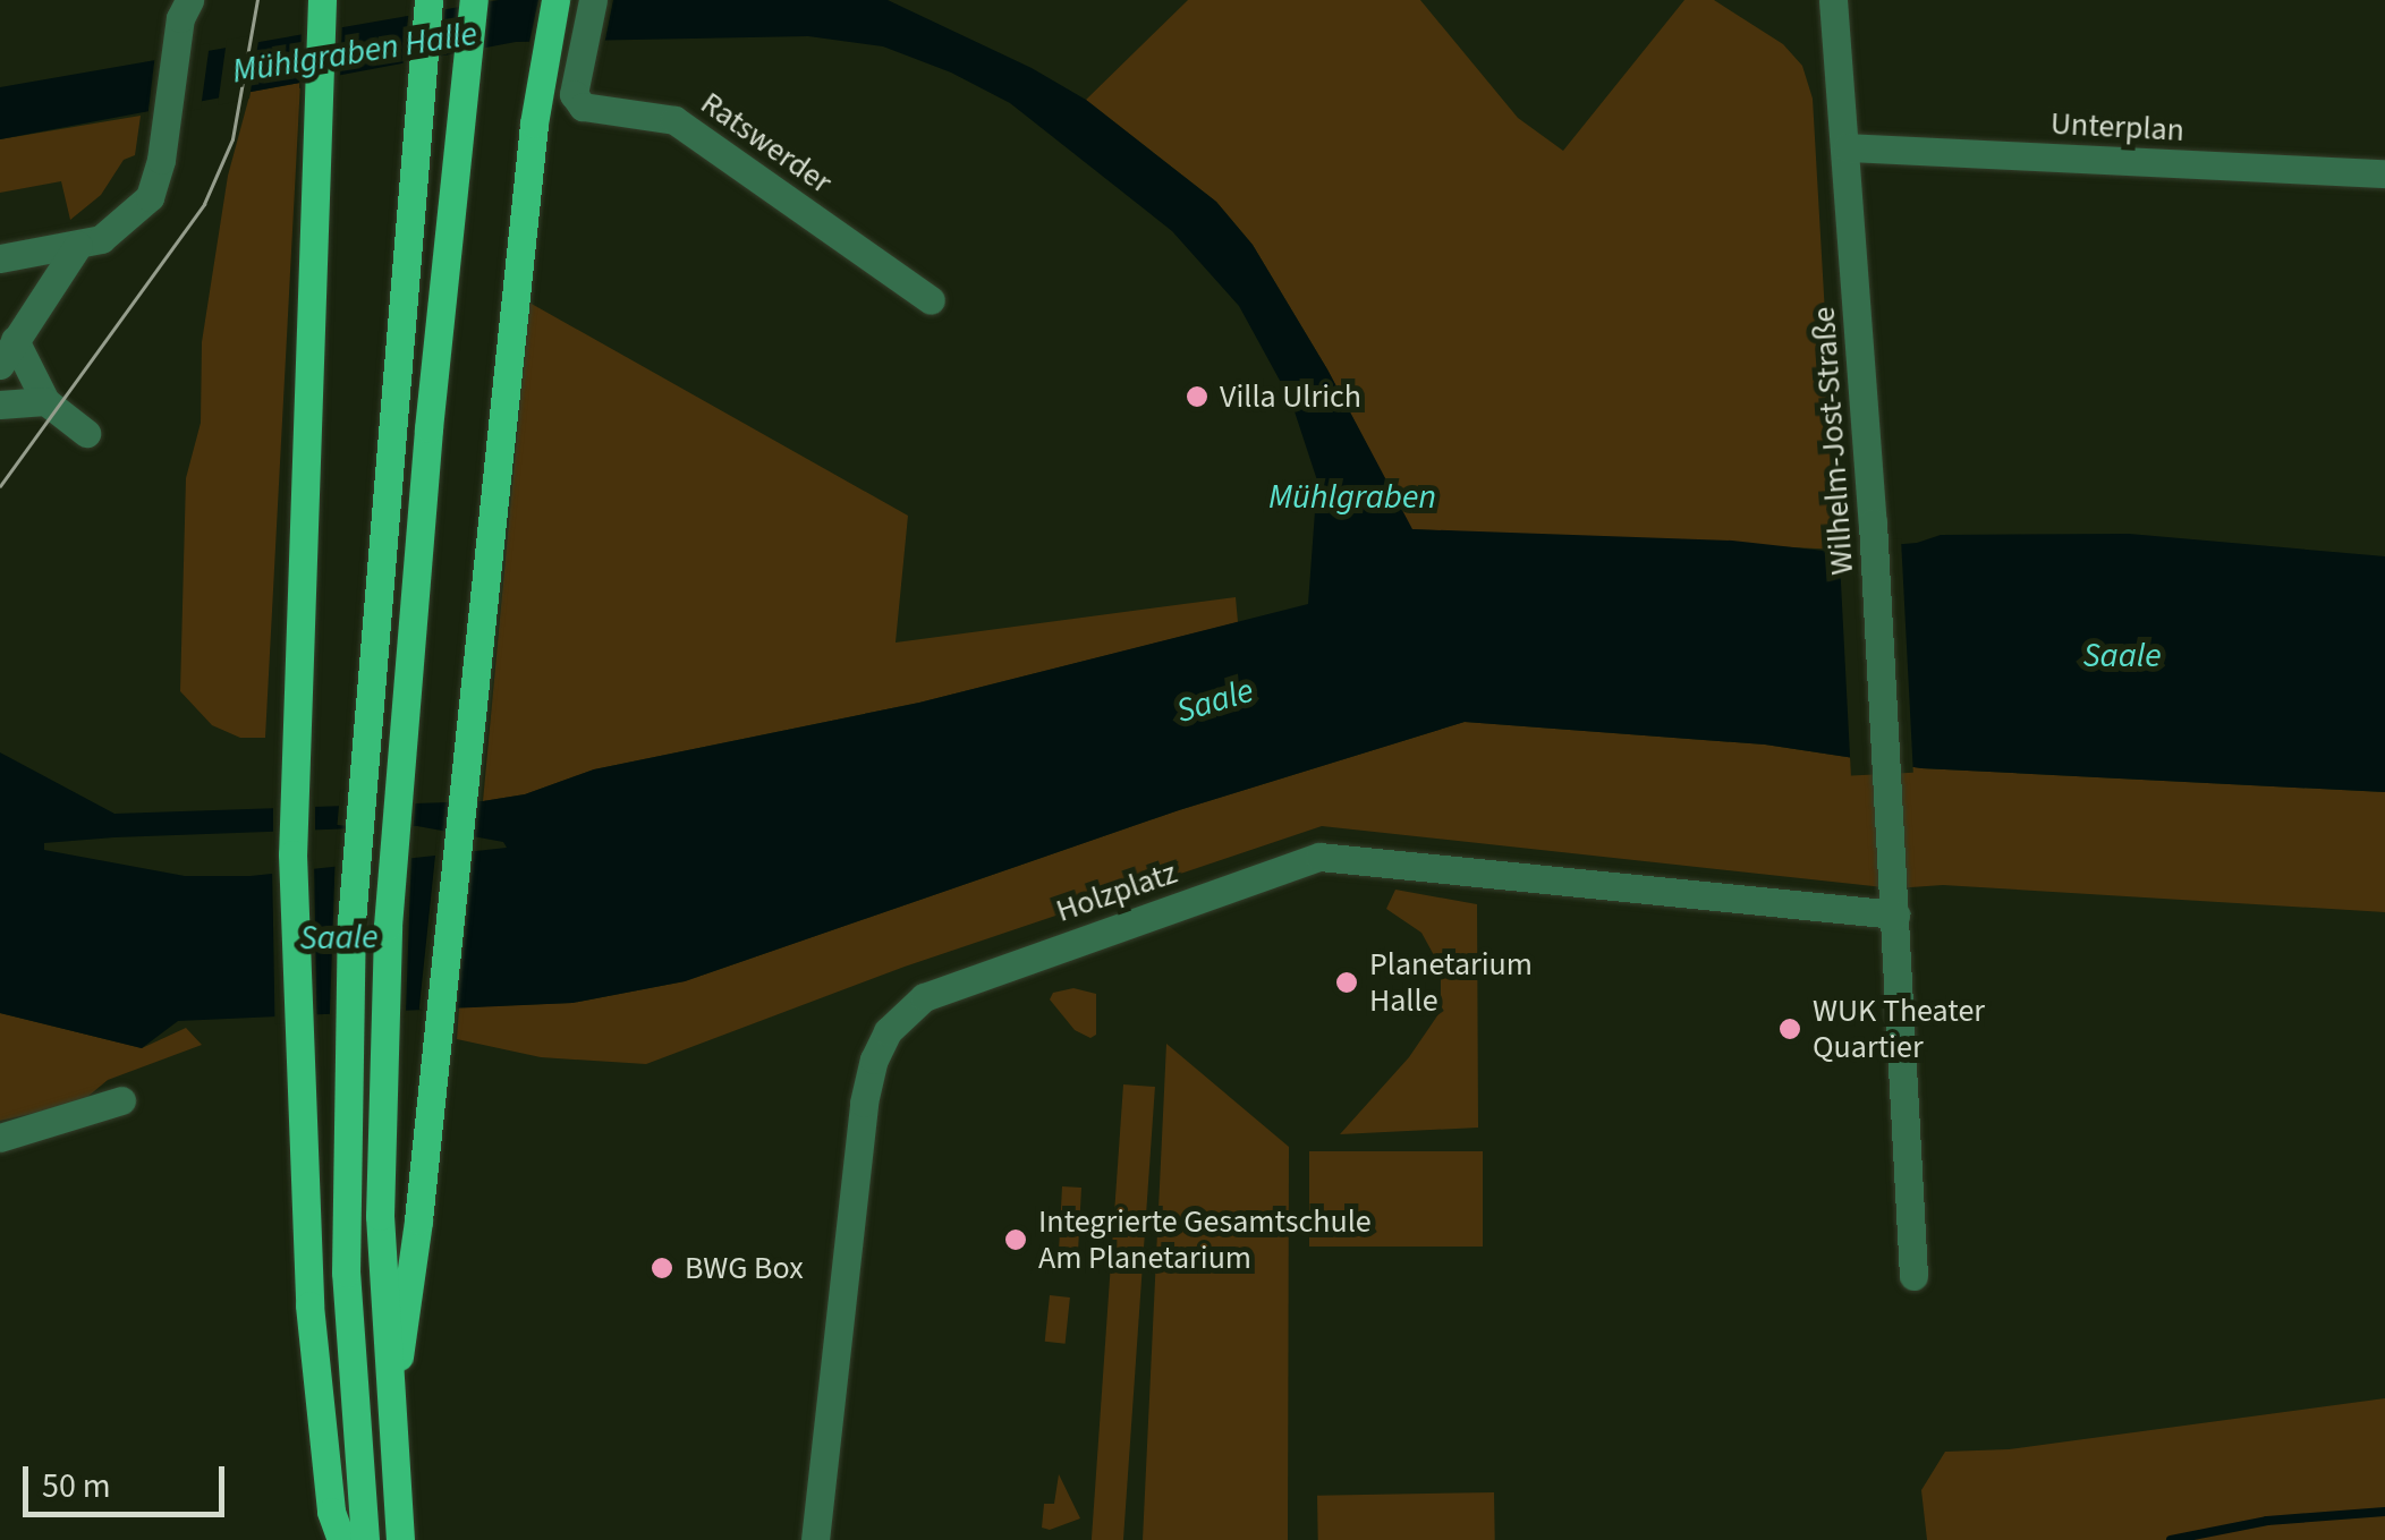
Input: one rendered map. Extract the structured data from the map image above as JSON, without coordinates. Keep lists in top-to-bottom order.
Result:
{
  "streets": {
    "street": [
      "Unterplan",
      "Ratswerder",
      "Wilhelm-Jost-Straße",
      "Holzplatz"
    ]
  },
  "crossings": [
    ["Unterplan", "Wilhelm-Jost-Straße"],
    ["Wilhelm-Jost-Straße", "Holzplatz"]
  ],
  "water": ["Mühlgraben Halle", "Mühlgraben", "Saale"],
  "places": [
    "Villa Ulrich",
    "Planetarium Halle",
    "WUK Theater Quartier",
    "Integrierte Gesamtschule Am Planetarium",
    "BWG Box"
  ],
  "scale_bar": "50 m"
}
